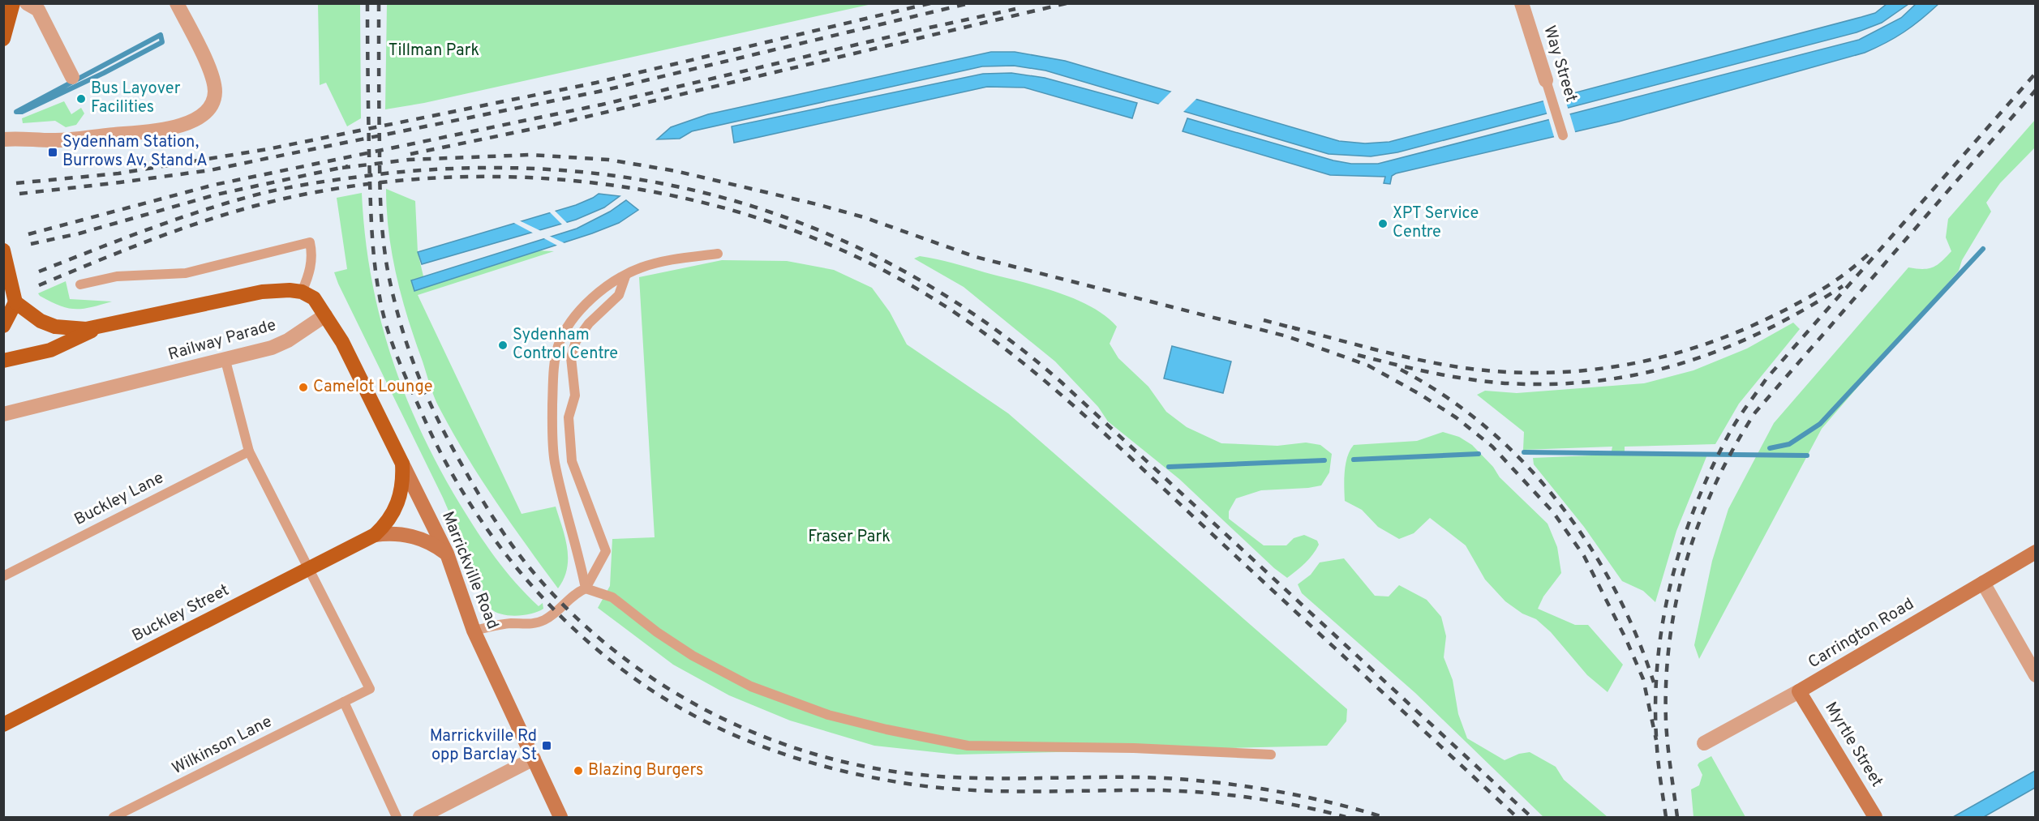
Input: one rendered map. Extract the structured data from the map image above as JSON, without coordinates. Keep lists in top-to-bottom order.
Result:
{
  "streets": {
    "main road": [
      "Marrickville Road",
      "Buckley Street",
      "Carrington Road",
      "Myrtle Street"
    ],
    "street": ["Way Street", "Railway Parade"],
    "lane": ["Buckley Lane", "Wilkinson Lane"]
  },
  "crossings": [
    ["Railway Parade", "Marrickville Road"],
    ["Marrickville Road", "Buckley Street"],
    ["Buckley Street", "Wilkinson Lane"],
    ["Carrington Road", "Myrtle Street"]
  ],
  "parks": ["Tillman Park", "Fraser Park"],
  "places": {
    "other": [
      "Bus Layover Facilities",
      "XPT Service Centre",
      "Sydenham Control Centre",
      "Camelot Lounge",
      "Blazing Burgers"
    ],
    "transit": ["Sydenham Station, Burrows Av, Stand A", "Marrickville Rd opp Barclay St"]
  }
}
